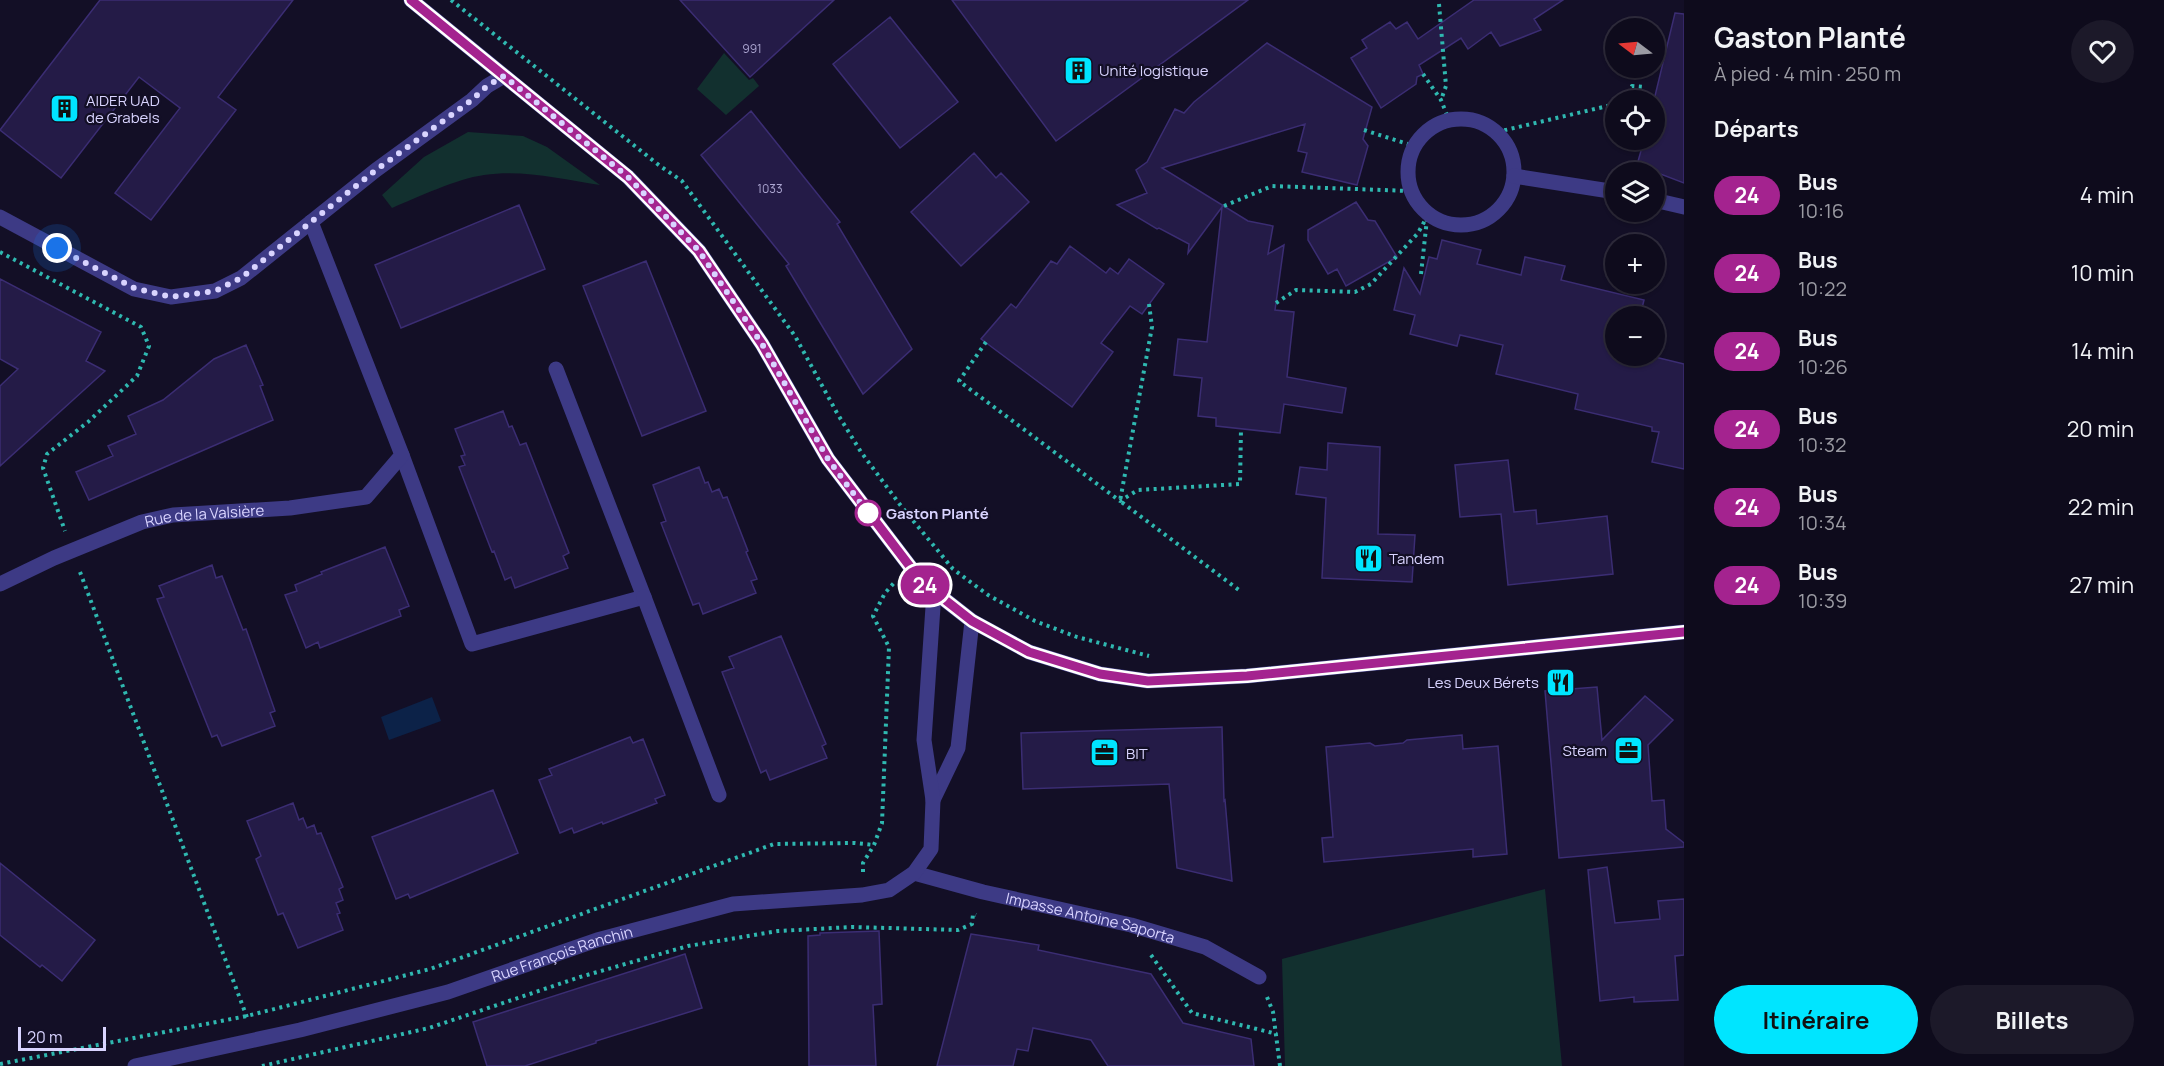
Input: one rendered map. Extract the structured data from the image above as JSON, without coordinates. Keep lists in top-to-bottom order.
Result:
{
  "streets": {
    "street": ["Rue de la Valsière", "Impasse Antoine Saporta", "Rue François Ranchin"]
  },
  "crossings": [
    ["Impasse Antoine Saporta", "Rue François Ranchin"]
  ],
  "places": {
    "building": ["Unité logistique", "AIDER UAD de Grabels"],
    "other": ["Gaston Planté"],
    "restaurant": ["Tandem", "Les Deux Bérets"],
    "office": ["Steam", "BIT"]
  },
  "lines": ["bus line 24"],
  "house_numbers": ["991", "1033"],
  "scale_bar": "20 m",
  "north": "left",
  "page": {
    "on_map": "24",
    "heading": [
      ["Gaston Planté", "À pied · 4 min · 250 m"],
      "Départs"
    ],
    "map_buttons": ["+", "−"],
    "list": [
      {
        "mark": "24",
        "name": "Bus",
        "note": "10:16",
        "value": "4 min"
      },
      {
        "mark": "24",
        "name": "Bus",
        "note": "10:22",
        "value": "10 min"
      },
      {
        "mark": "24",
        "name": "Bus",
        "note": "10:26",
        "value": "14 min"
      },
      {
        "mark": "24",
        "name": "Bus",
        "note": "10:32",
        "value": "20 min"
      },
      {
        "mark": "24",
        "name": "Bus",
        "note": "10:34",
        "value": "22 min"
      },
      {
        "mark": "24",
        "name": "Bus",
        "note": "10:39",
        "value": "27 min"
      }
    ],
    "buttons": ["Itinéraire", "Billets"],
    "scale": "20 m"
  }
}
